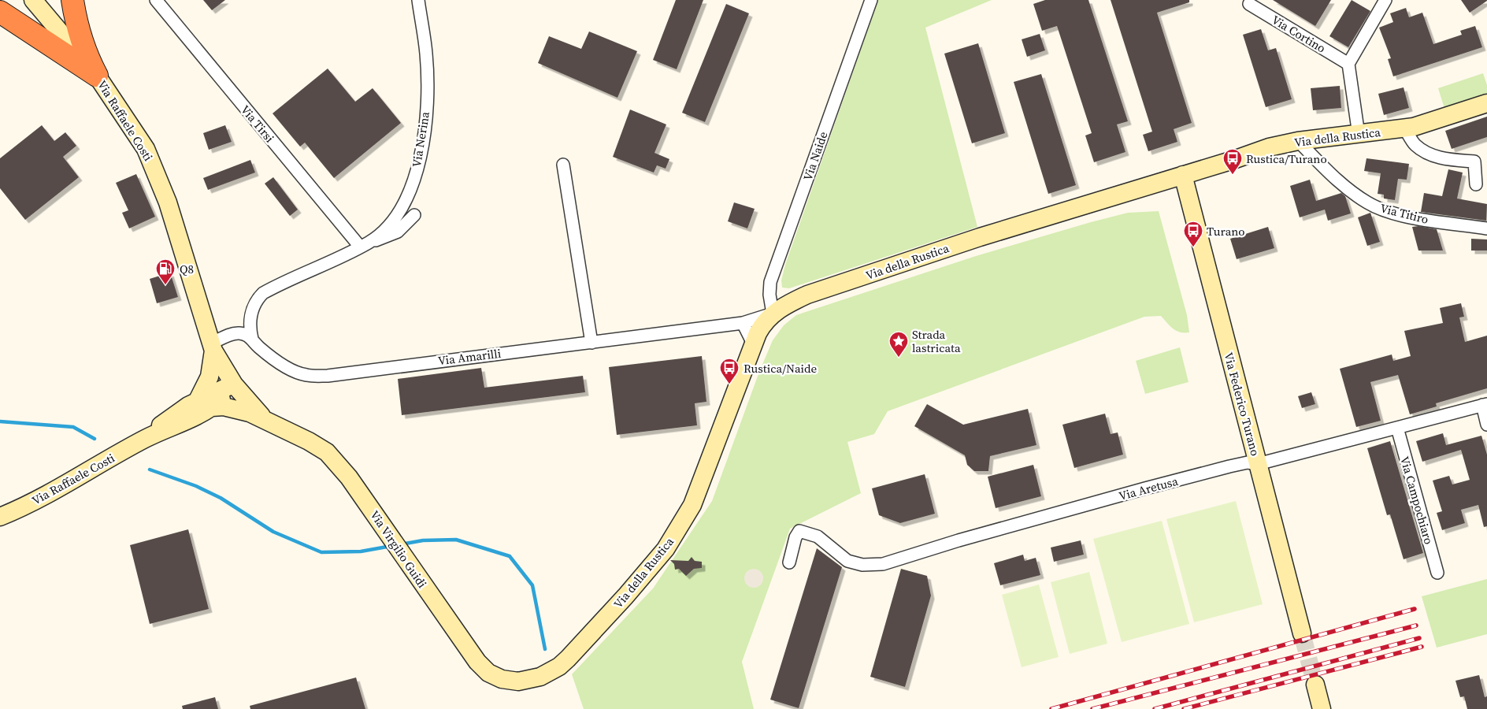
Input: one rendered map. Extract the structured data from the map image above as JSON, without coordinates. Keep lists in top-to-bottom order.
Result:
{
  "streets": {
    "street": [
      "Via Cortino",
      "Via Raffaele Costi",
      "Via Tirsi",
      "Via della Rustica",
      "Via Nerina",
      "Via Naide",
      "Via Titiro",
      "Via Amarilli",
      "Via Federico Turano",
      "Via Aretusa",
      "Via Campochiaro",
      "Via Virgilio Guidi"
    ]
  },
  "crossings": [
    ["Via Raffaele Costi", "Via Virgilio Guidi"],
    ["Via Tirsi", "Via Nerina"],
    ["Via della Rustica", "Via Naide"],
    ["Via della Rustica", "Via Titiro"],
    ["Via della Rustica", "Via Amarilli"],
    ["Via della Rustica", "Via Federico Turano"],
    ["Via della Rustica", "Via Virgilio Guidi"],
    ["Via Nerina", "Via Amarilli"],
    ["Via Naide", "Via Amarilli"],
    ["Via Federico Turano", "Via Aretusa"],
    ["Via Aretusa", "Via Campochiaro"]
  ],
  "places": {
    "bus stop": ["Rustica/Turano", "Turano", "Rustica/Naide"],
    "fuel station": ["Q8"],
    "place": ["Strada lastricata"]
  }
}
